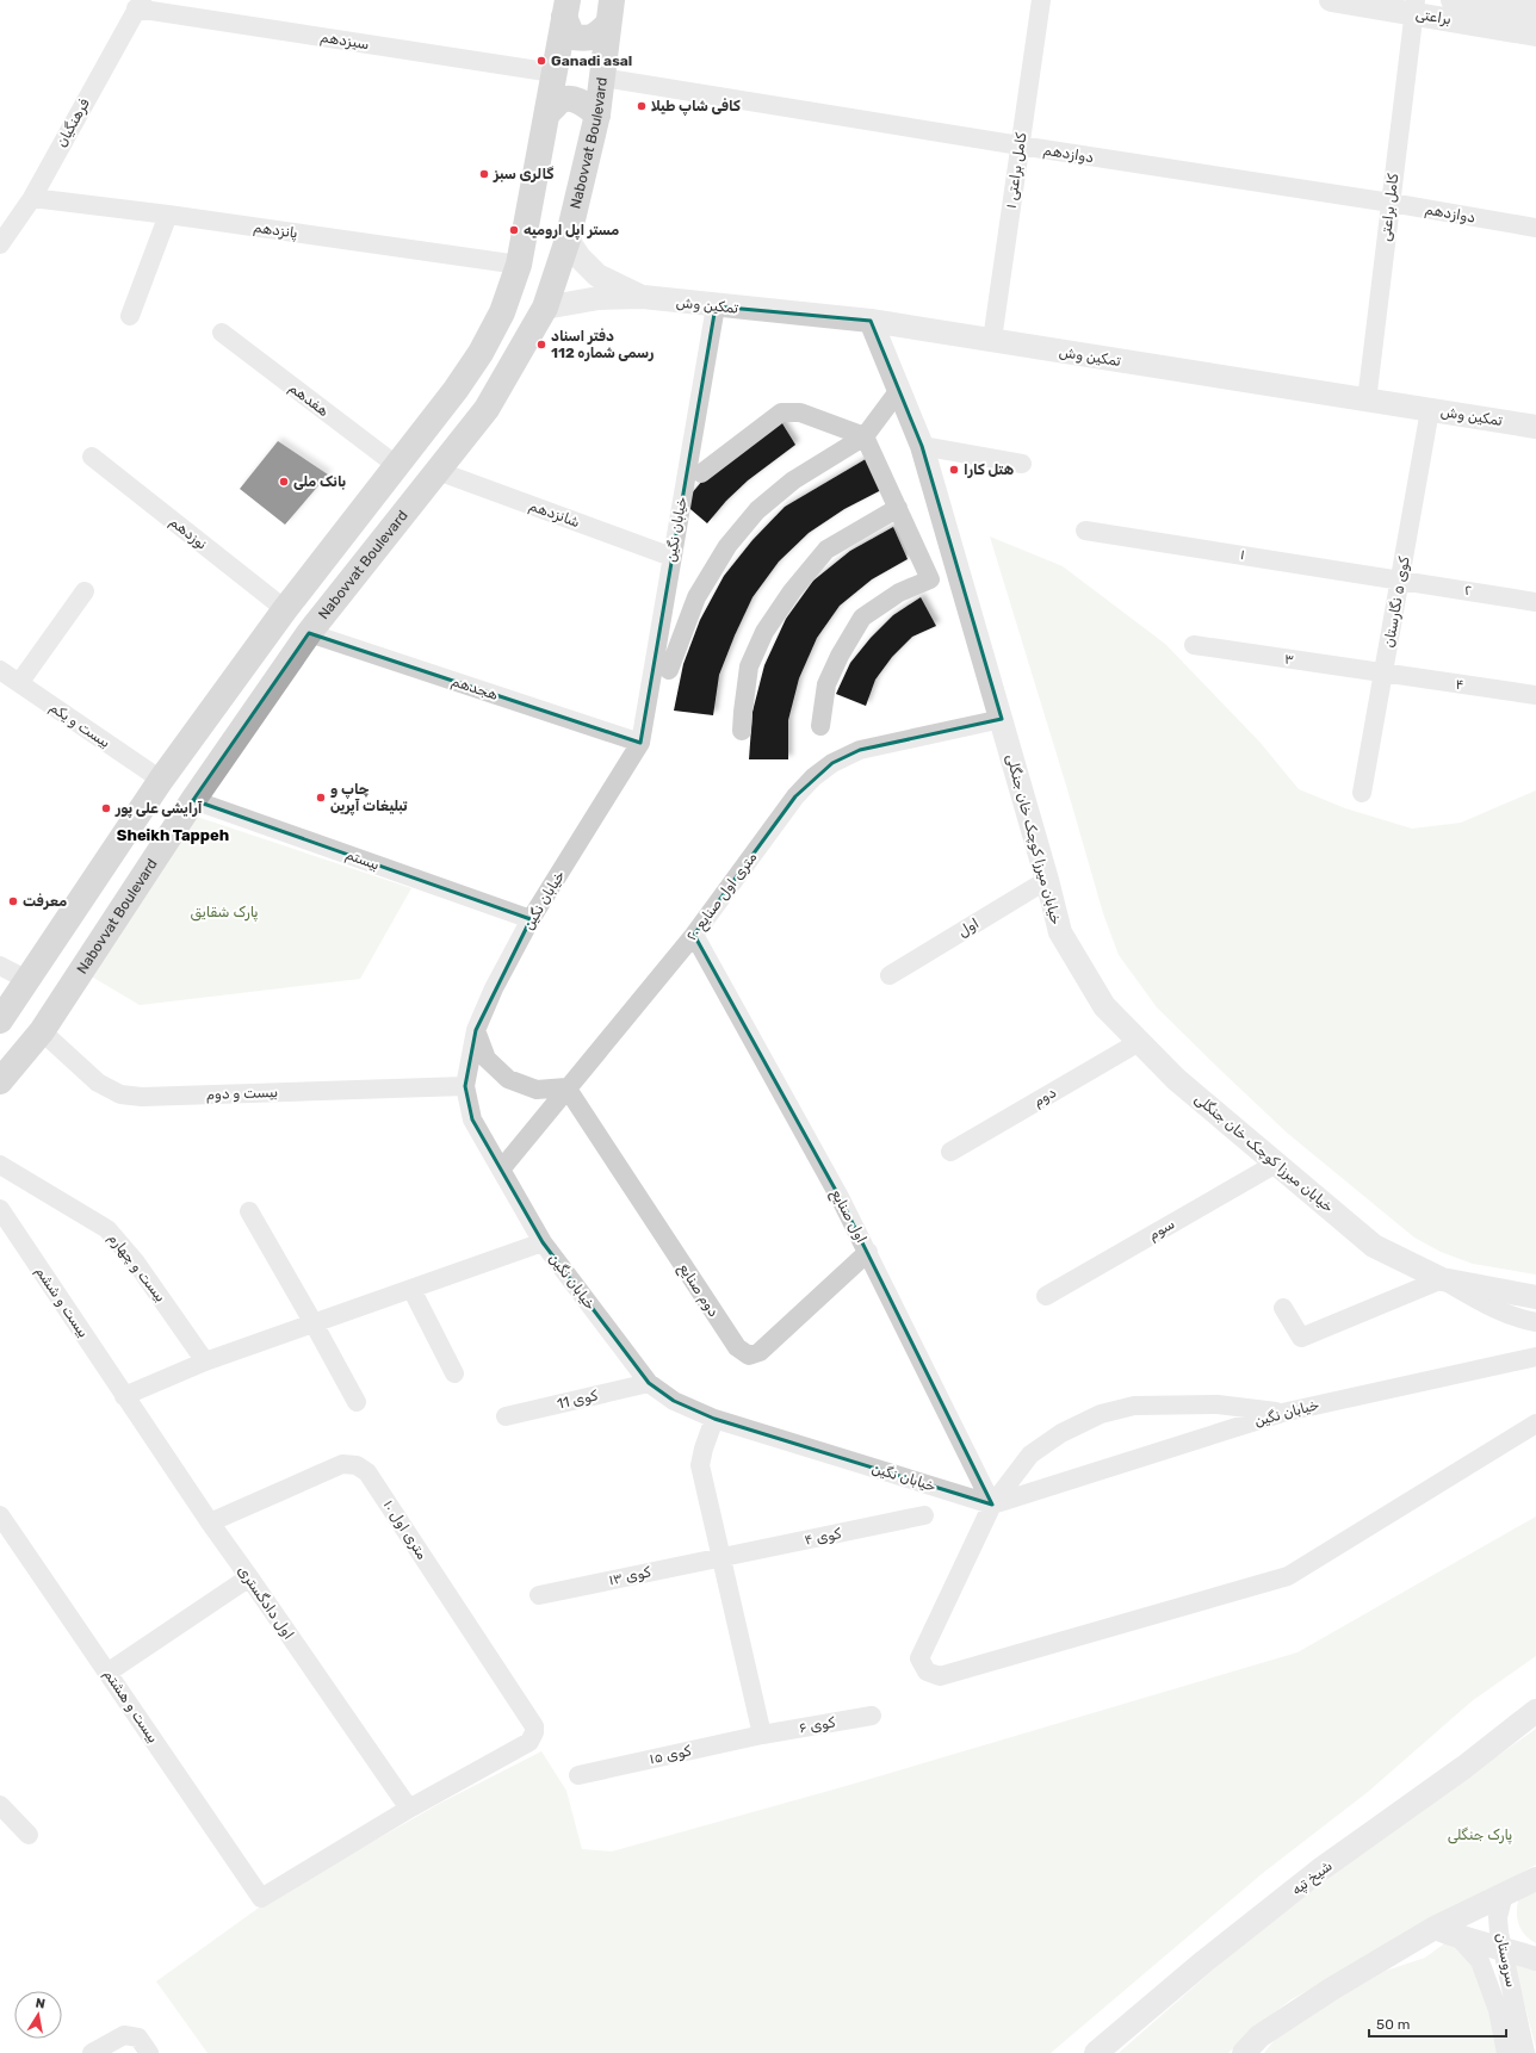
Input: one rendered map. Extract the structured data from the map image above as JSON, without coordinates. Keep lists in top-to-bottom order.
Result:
{
  "streets": {
    "main road": ["Nabovvat Boulevard"],
    "street": [
      "براعتی",
      "سیزدهم",
      "فرهنگیان",
      "دوازدهم",
      "کامل براعتی ۱",
      "کامل براعتی",
      "پانزدهم",
      "تمکین وش",
      "هفدهم",
      "شانزدهم",
      "خیابان نگین",
      "نوزدهم",
      "۱",
      "۲",
      "کوی ۵ نگارستان",
      "۳",
      "۴",
      "هجدهم",
      "بیست و یکم",
      "خیابان میرزا کوچک خان جنگلی",
      "بیستم",
      "۲۰ متری اول صنایع",
      "اول",
      "بیست و دوم",
      "دوم",
      "اول صنایع",
      "سوم",
      "بیست و چهارم",
      "دوم صنایع",
      "بیست و ششم",
      "کوی 11",
      "۱۰ متری اول",
      "کوی ۴",
      "کوی ۱۳",
      "اول دادگستری",
      "بیست و هشتم",
      "کوی ۶",
      "کوی ۱۵",
      "شیخ تپه",
      "سروستان"
    ]
  },
  "crossings": [
    ["براعتی", "کامل براعتی"],
    ["سیزدهم", "فرهنگیان"],
    ["فرهنگیان", "پانزدهم"],
    ["Nabovvat Boulevard", "دوازدهم"],
    ["Nabovvat Boulevard", "شانزدهم"],
    ["Nabovvat Boulevard", "هجدهم"],
    ["Nabovvat Boulevard", "بیستم"],
    ["Nabovvat Boulevard", "بیست و دوم"],
    ["دوازدهم", "کامل براعتی ۱"],
    ["دوازدهم", "کامل براعتی"],
    ["کامل براعتی ۱", "تمکین وش"],
    ["کامل براعتی", "تمکین وش"],
    ["تمکین وش", "خیابان نگین"],
    ["تمکین وش", "کوی ۵ نگارستان"],
    ["تمکین وش", "خیابان میرزا کوچک خان جنگلی"],
    ["شانزدهم", "خیابان نگین"],
    ["خیابان نگین", "هجدهم"],
    ["خیابان نگین", "بیستم"],
    ["خیابان نگین", "۲۰ متری اول صنایع"],
    ["خیابان نگین", "بیست و دوم"],
    ["خیابان نگین", "اول صنایع"],
    ["خیابان نگین", "کوی 11"],
    ["۱", "۲"],
    ["۱", "کوی ۵ نگارستان"],
    ["۲", "کوی ۵ نگارستان"],
    ["کوی ۵ نگارستان", "۳"],
    ["کوی ۵ نگارستان", "۴"],
    ["۳", "۴"],
    ["خیابان میرزا کوچک خان جنگلی", "۲۰ متری اول صنایع"],
    ["خیابان میرزا کوچک خان جنگلی", "اول"],
    ["خیابان میرزا کوچک خان جنگلی", "دوم"],
    ["خیابان میرزا کوچک خان جنگلی", "سوم"],
    ["۲۰ متری اول صنایع", "اول صنایع"],
    ["۲۰ متری اول صنایع", "دوم صنایع"],
    ["اول صنایع", "دوم صنایع"],
    ["بیست و ششم", "اول دادگستری"],
    ["۱۰ متری اول", "اول دادگستری"],
    ["۱۰ متری اول", "بیست و هشتم"],
    ["کوی ۴", "کوی ۱۳"],
    ["اول دادگستری", "بیست و هشتم"],
    ["کوی ۶", "کوی ۱۵"]
  ],
  "districts": ["Sheikh Tappeh"],
  "parks": ["پارک شقایق", "پارک جنگلی"],
  "places": [
    "Ganadi asal",
    "کافی شاپ طیلا",
    "گالری سبز",
    "مستر اپل ارومیه",
    "دفتر اسناد رسمی شماره 112",
    "هتل کارا",
    "بانک ملی",
    "چاپ و تبلیغات آپرین",
    "آرایشی علی پور",
    "معرفت"
  ],
  "scale_bar": "50 m",
  "north": "top"
}
